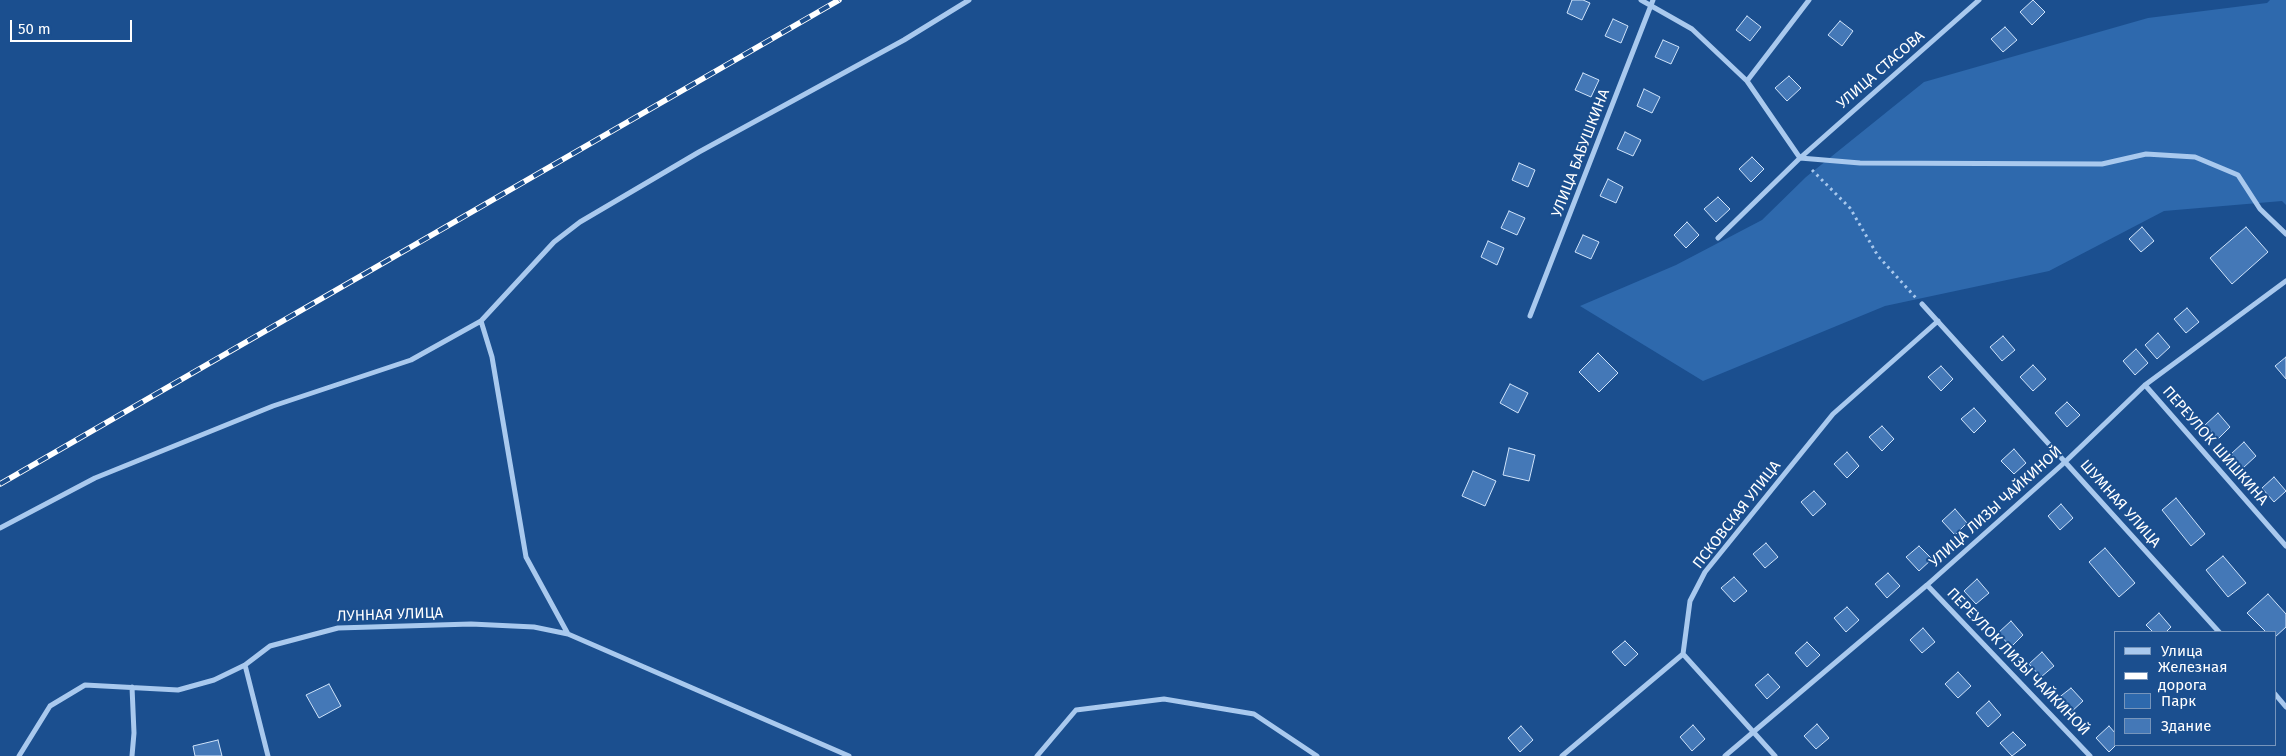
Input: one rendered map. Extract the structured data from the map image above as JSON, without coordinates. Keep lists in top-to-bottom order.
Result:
{
  "streets": {
    "street": [
      "УЛИЦА СТАСОВА",
      "УЛИЦА БАБУШКИНА",
      "ПЕРЕУЛОК ШИШКИНА",
      "ШУМНАЯ УЛИЦА",
      "УЛИЦА ЛИЗЫ ЧАЙКИНОЙ",
      "ПСКОВСКАЯ УЛИЦА",
      "ЛУННАЯ УЛИЦА",
      "ПЕРЕУЛОК ЛИЗЫ ЧАЙКИНОЙ"
    ]
  },
  "crossings": [
    ["ПЕРЕУЛОК ШИШКИНА", "УЛИЦА ЛИЗЫ ЧАЙКИНОЙ"],
    ["ШУМНАЯ УЛИЦА", "УЛИЦА ЛИЗЫ ЧАЙКИНОЙ"],
    ["ШУМНАЯ УЛИЦА", "ПСКОВСКАЯ УЛИЦА"],
    ["УЛИЦА ЛИЗЫ ЧАЙКИНОЙ", "ПЕРЕУЛОК ЛИЗЫ ЧАЙКИНОЙ"]
  ],
  "legend": [
    "Улица",
    "Железная дорога",
    "Парк",
    "Здание"
  ],
  "scale_bar": "50 m"
}
